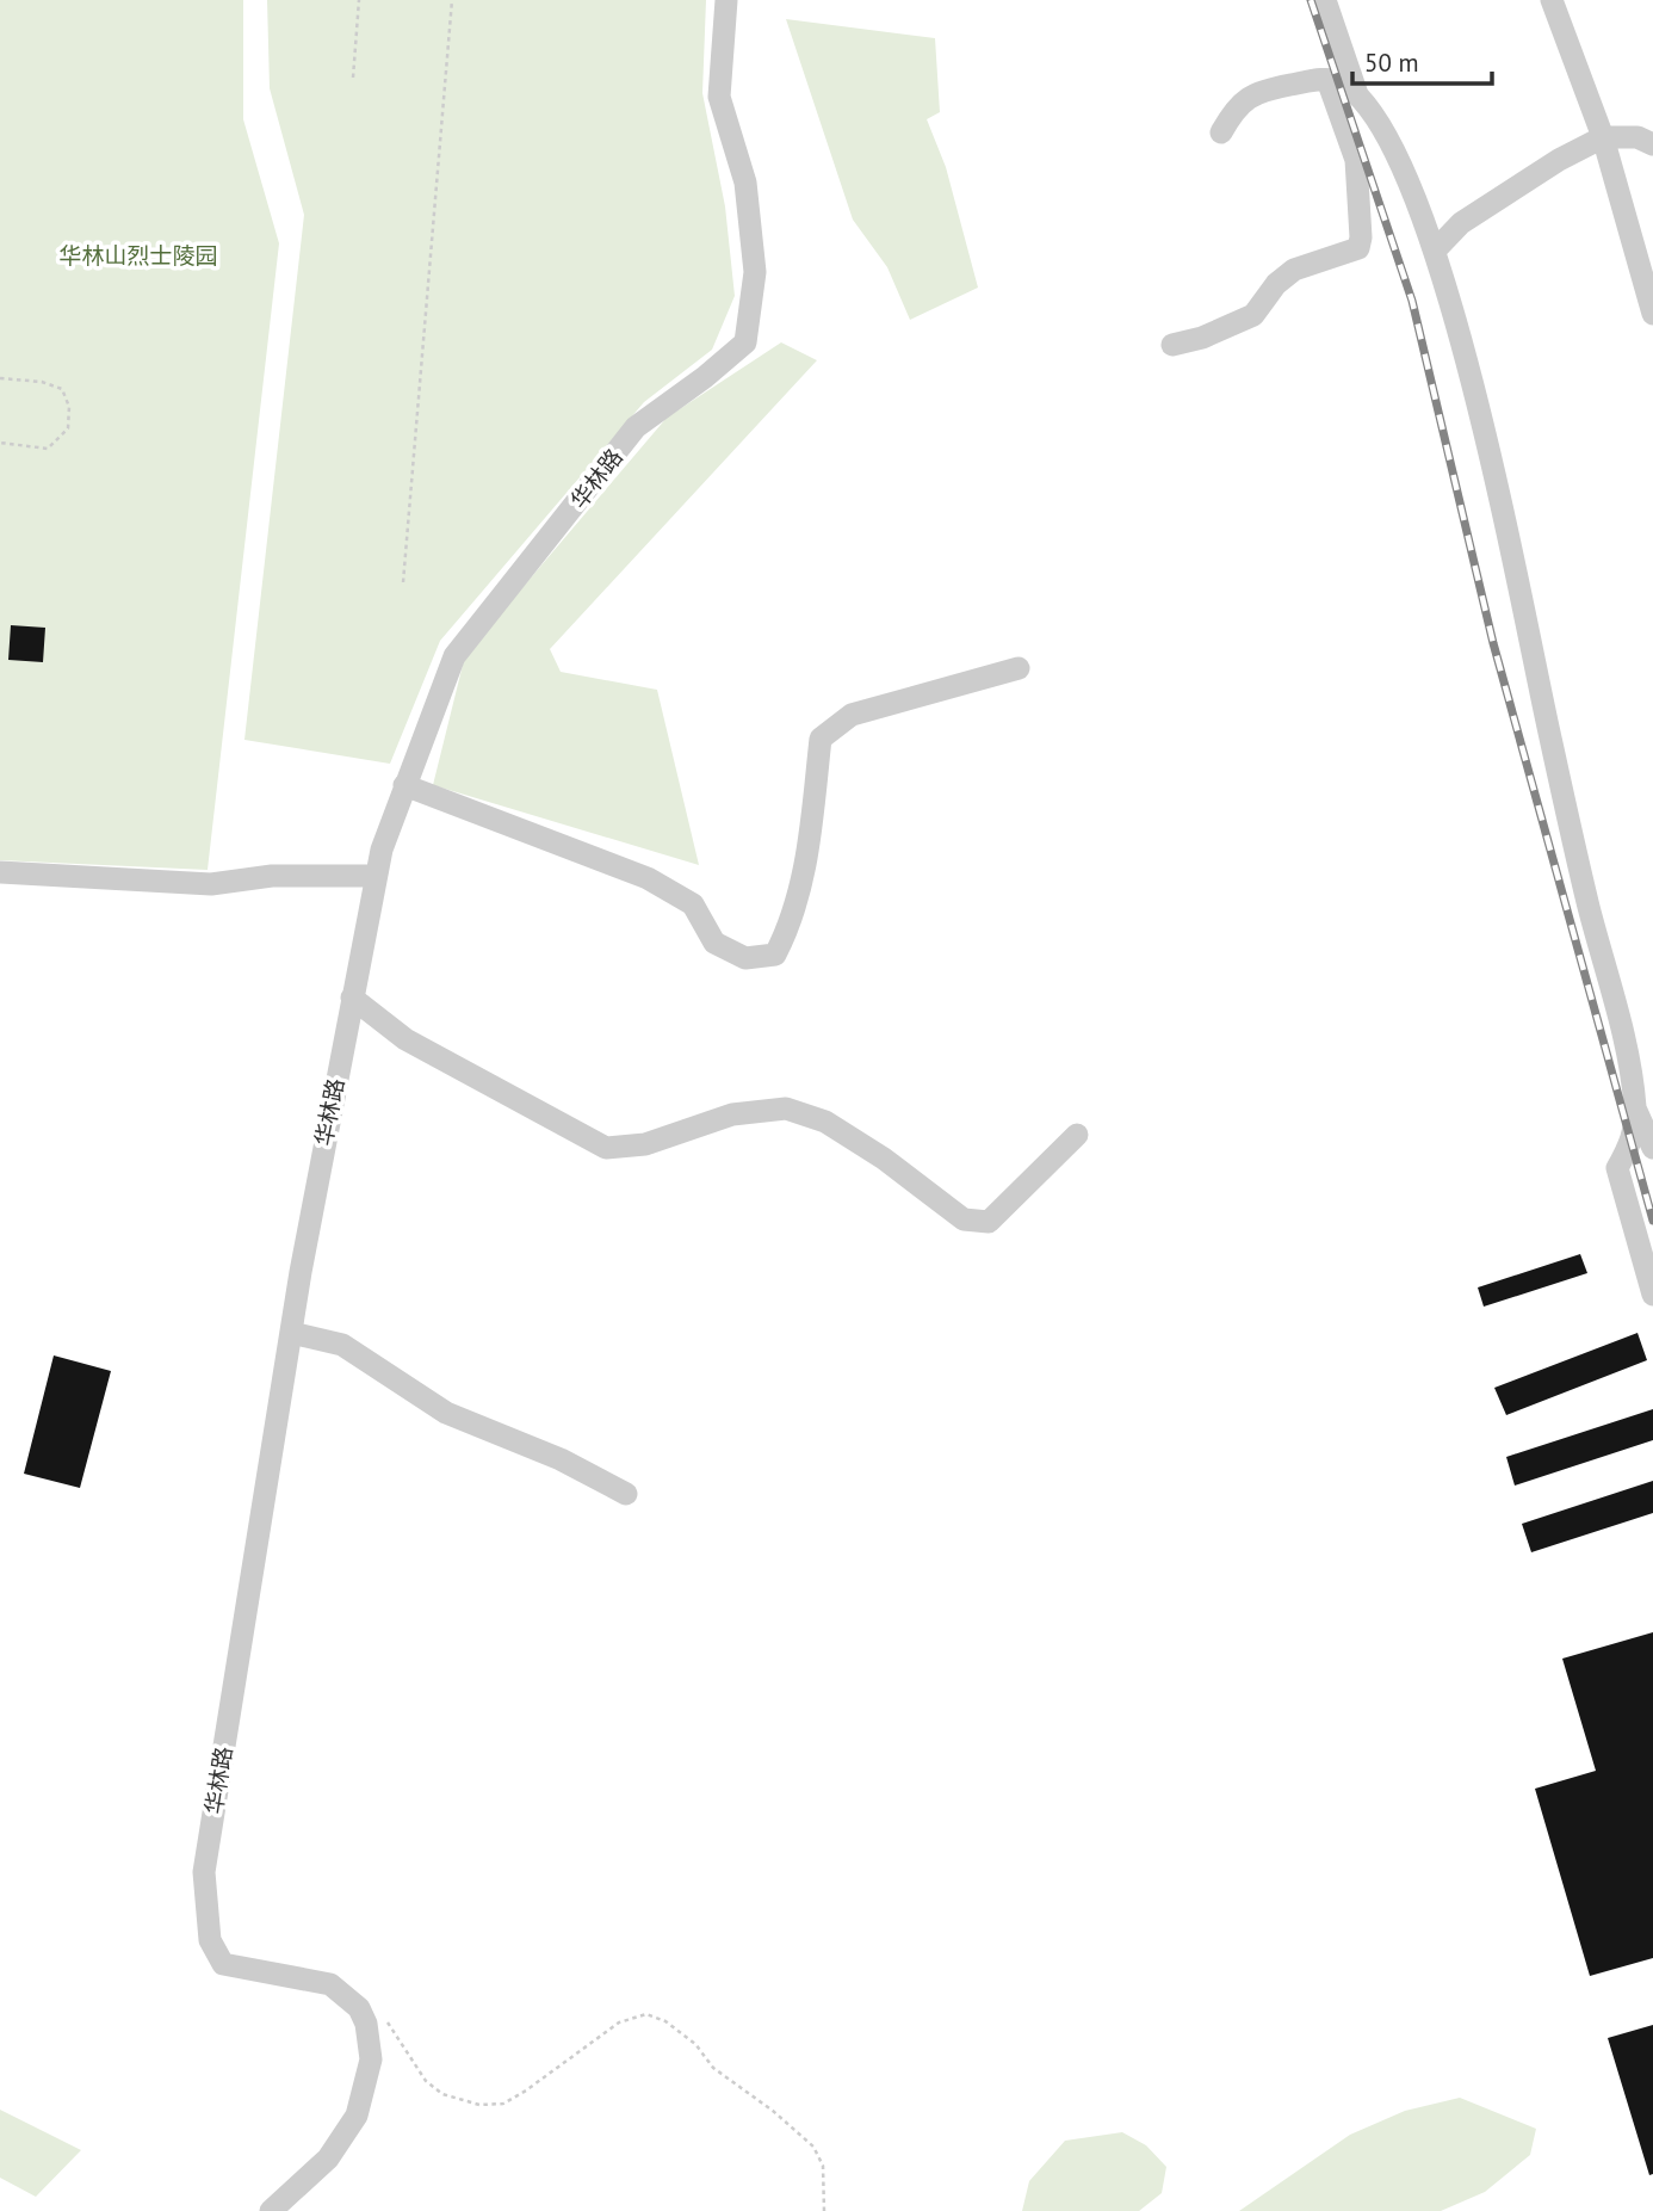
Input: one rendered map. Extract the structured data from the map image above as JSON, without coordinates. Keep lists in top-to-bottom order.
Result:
{
  "streets": {
    "street": ["华林路"]
  },
  "parks": ["华林山烈士陵园"],
  "scale_bar": "50 m"
}
